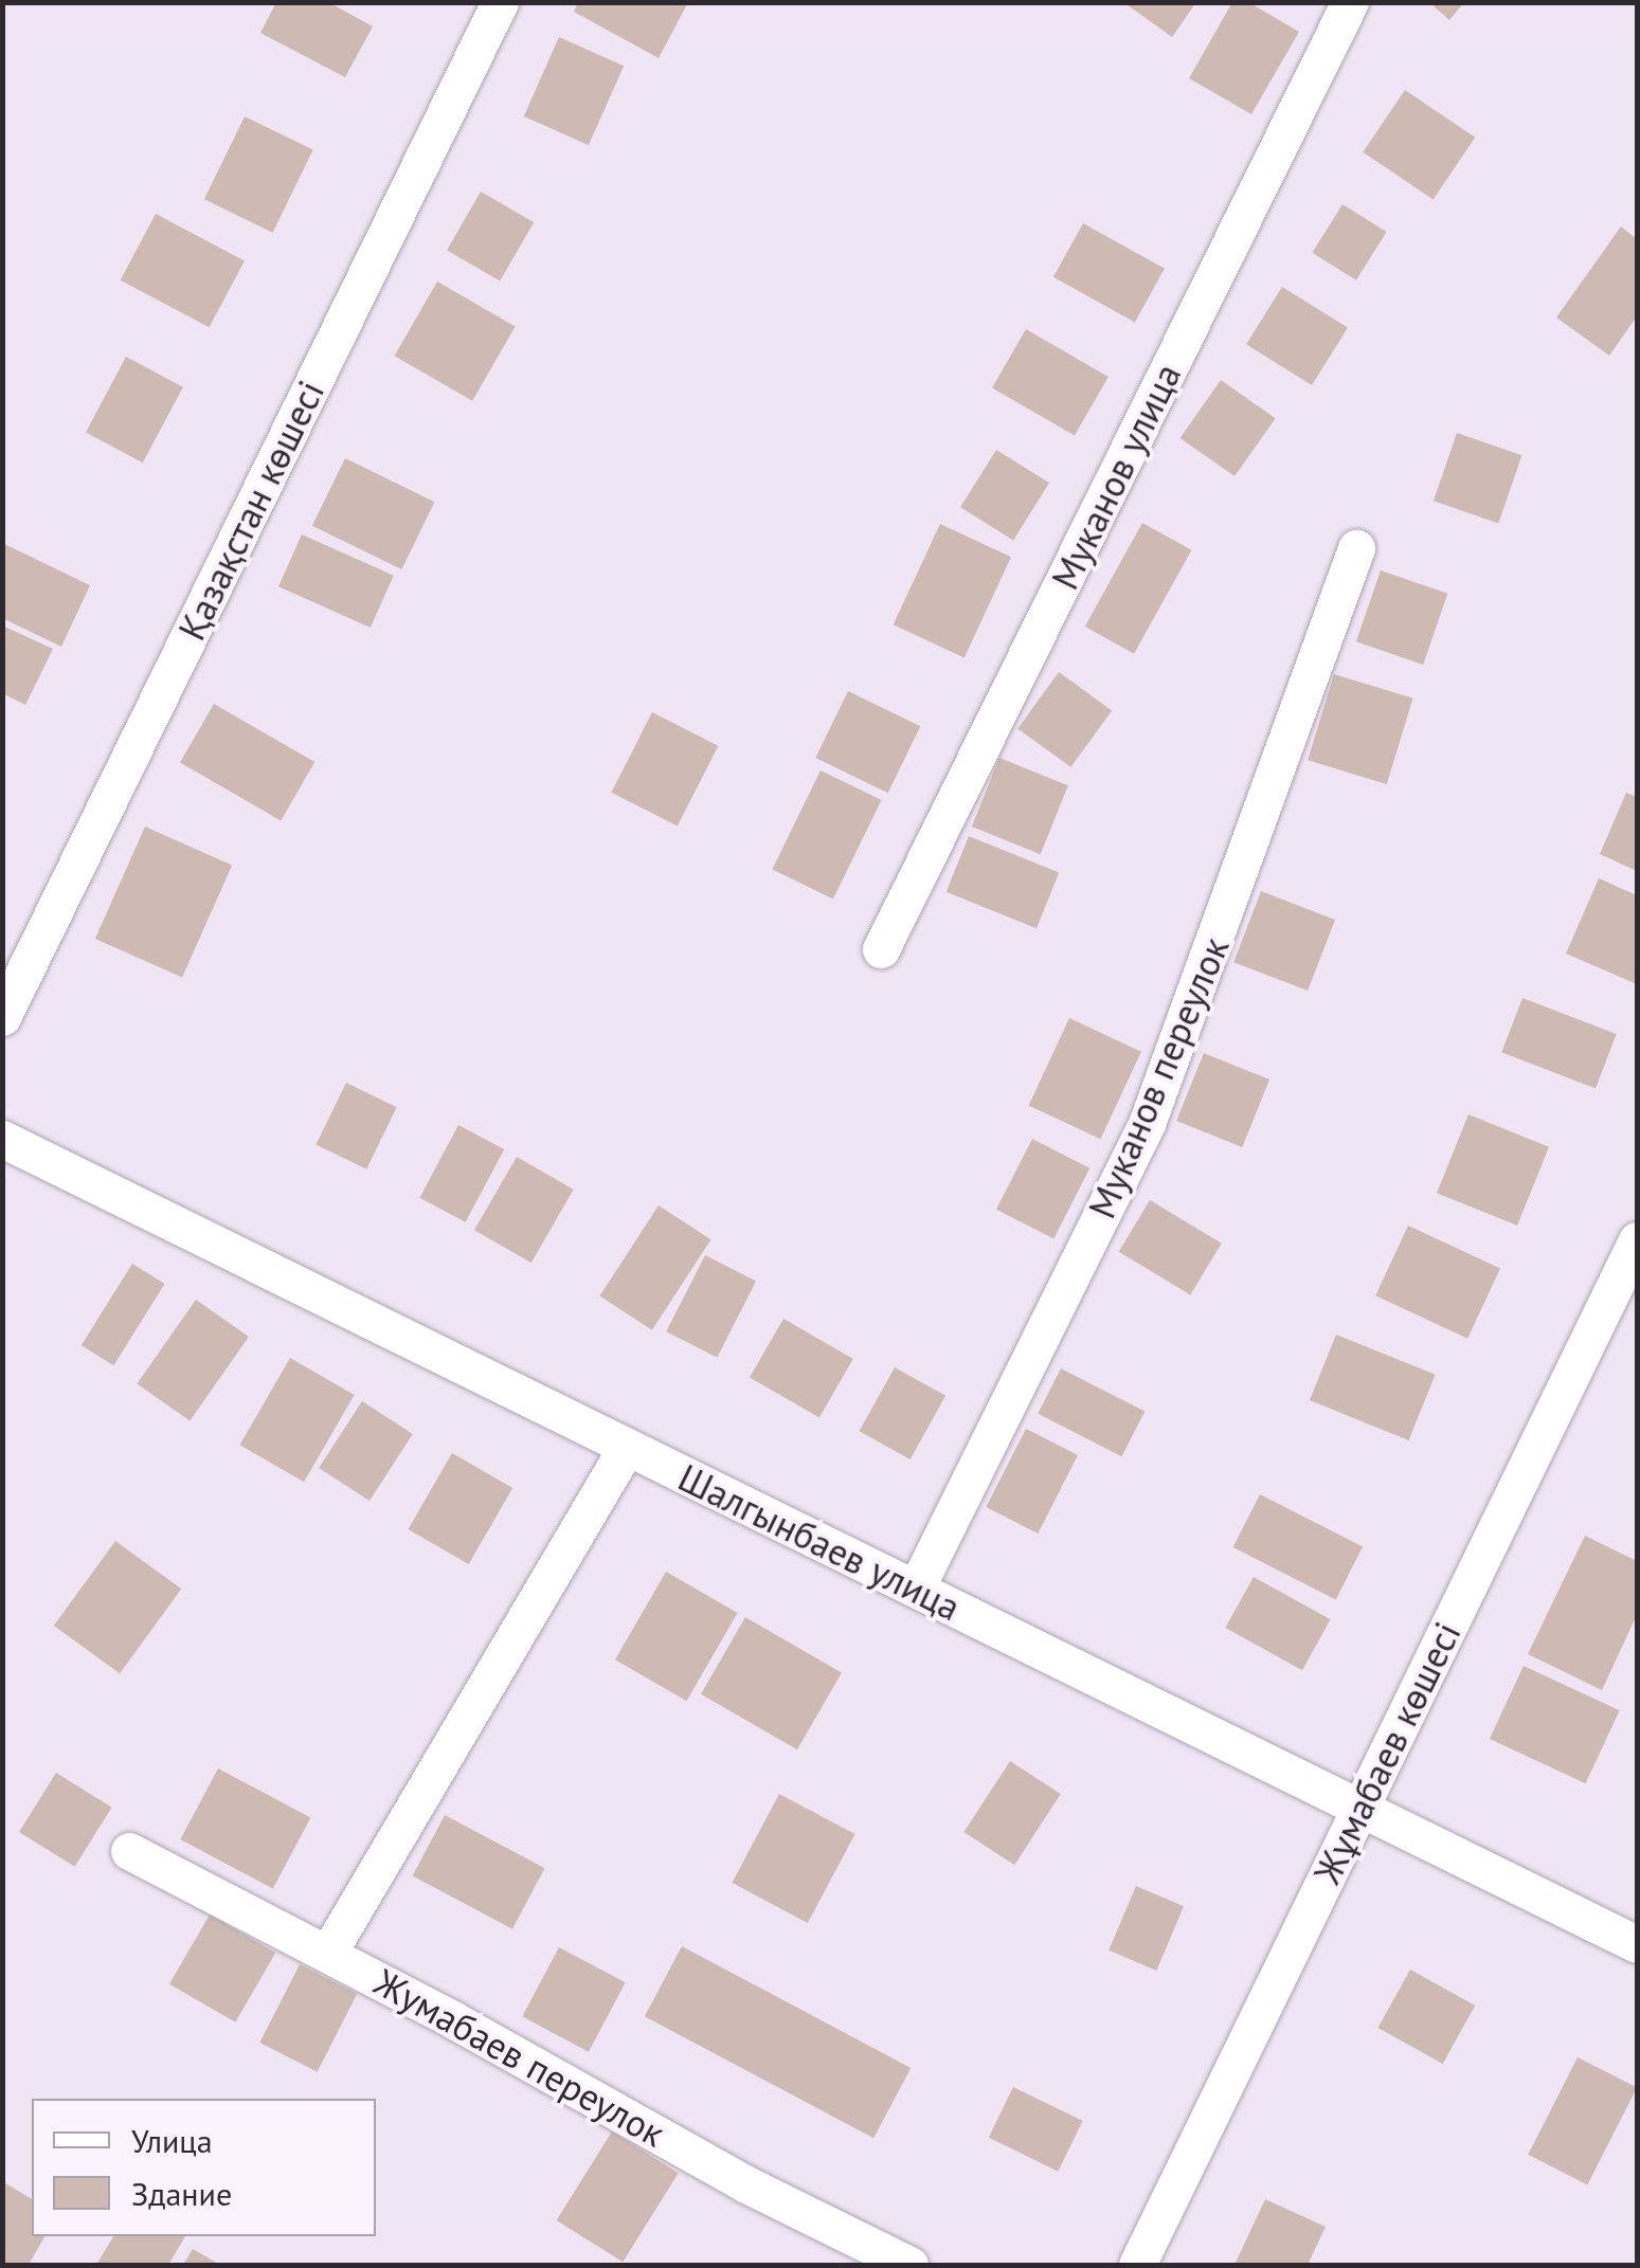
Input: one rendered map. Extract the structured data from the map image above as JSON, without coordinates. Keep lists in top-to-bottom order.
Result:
{
  "streets": {
    "street": [
      "Муканов улица",
      "Қазақстан көшесі",
      "Муканов переулок",
      "Шалгынбаев улица",
      "Жұмабаев көшесі",
      "Жумабаев переулок"
    ]
  },
  "crossings": [
    ["Муканов переулок", "Шалгынбаев улица"],
    ["Шалгынбаев улица", "Жұмабаев көшесі"]
  ],
  "legend": ["Улица", "Здание"]
}
